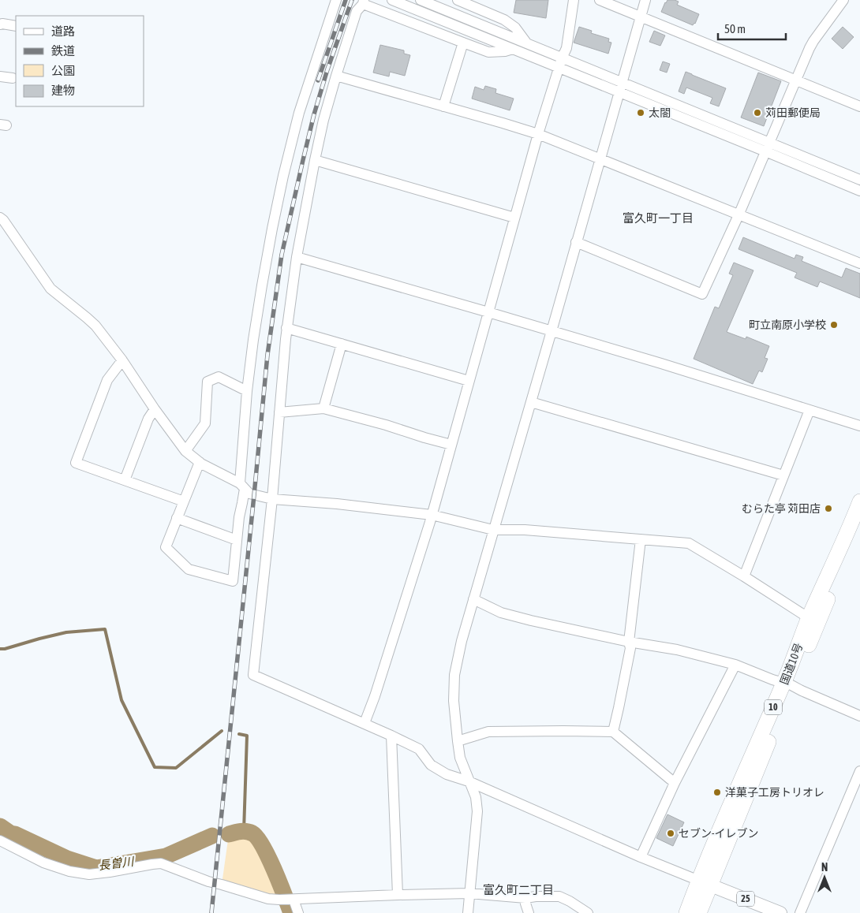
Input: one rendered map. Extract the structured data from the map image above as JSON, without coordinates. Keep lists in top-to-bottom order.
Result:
{
  "streets": {
    "highway": ["国道10号", "10"],
    "main road": ["25"]
  },
  "crossings": [
    ["国道10号", "25"]
  ],
  "districts": ["富久町一丁目", "富久町二丁目"],
  "water": ["長曽川"],
  "places": [
    "太閤",
    "苅田郵便局",
    "町立南原小学校",
    "むらた亭 苅田店",
    "洋菓子工房トリオレ",
    "セブン-イレブン"
  ],
  "legend": [
    "道路",
    "鉄道",
    "公園",
    "建物"
  ],
  "scale_bar": "50 m",
  "north": "top"
}
